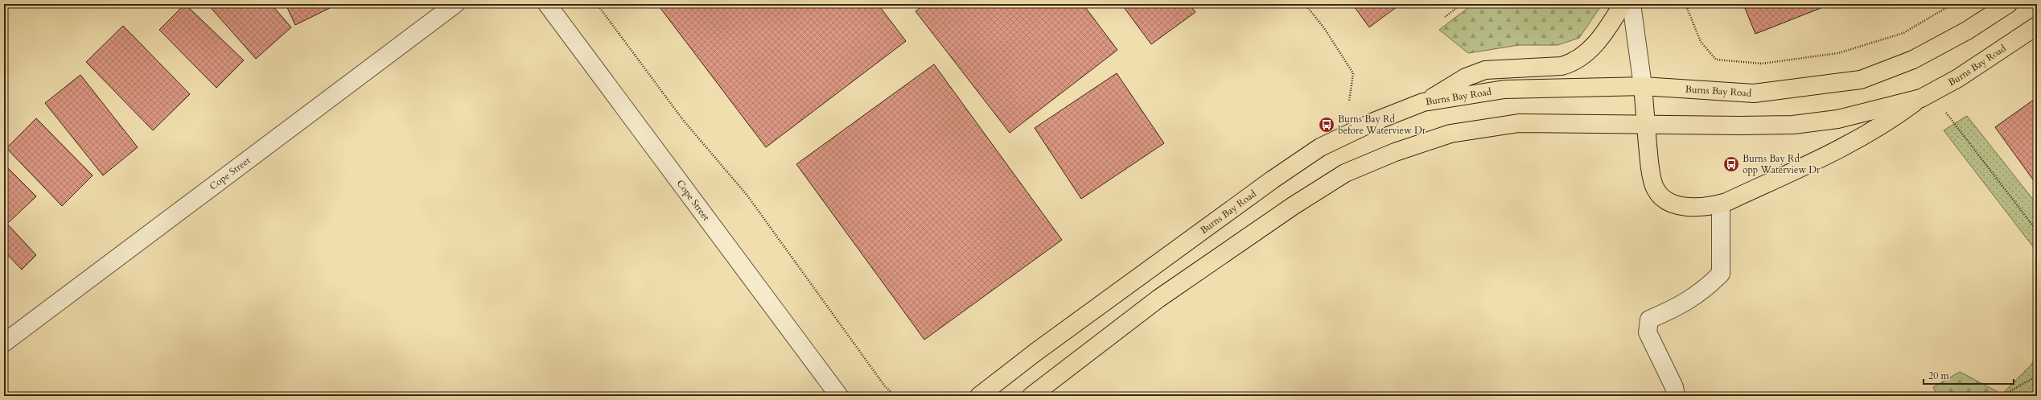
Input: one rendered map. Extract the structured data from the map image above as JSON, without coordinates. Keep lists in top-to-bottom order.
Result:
{
  "streets": {
    "main road": ["Burns Bay Road"],
    "street": ["Cope Street"]
  },
  "places": {
    "bus stop": ["Burns Bay Rd before Waterview Dr", "Burns Bay Rd opp Waterview Dr"]
  },
  "scale_bar": "20 m"
}
